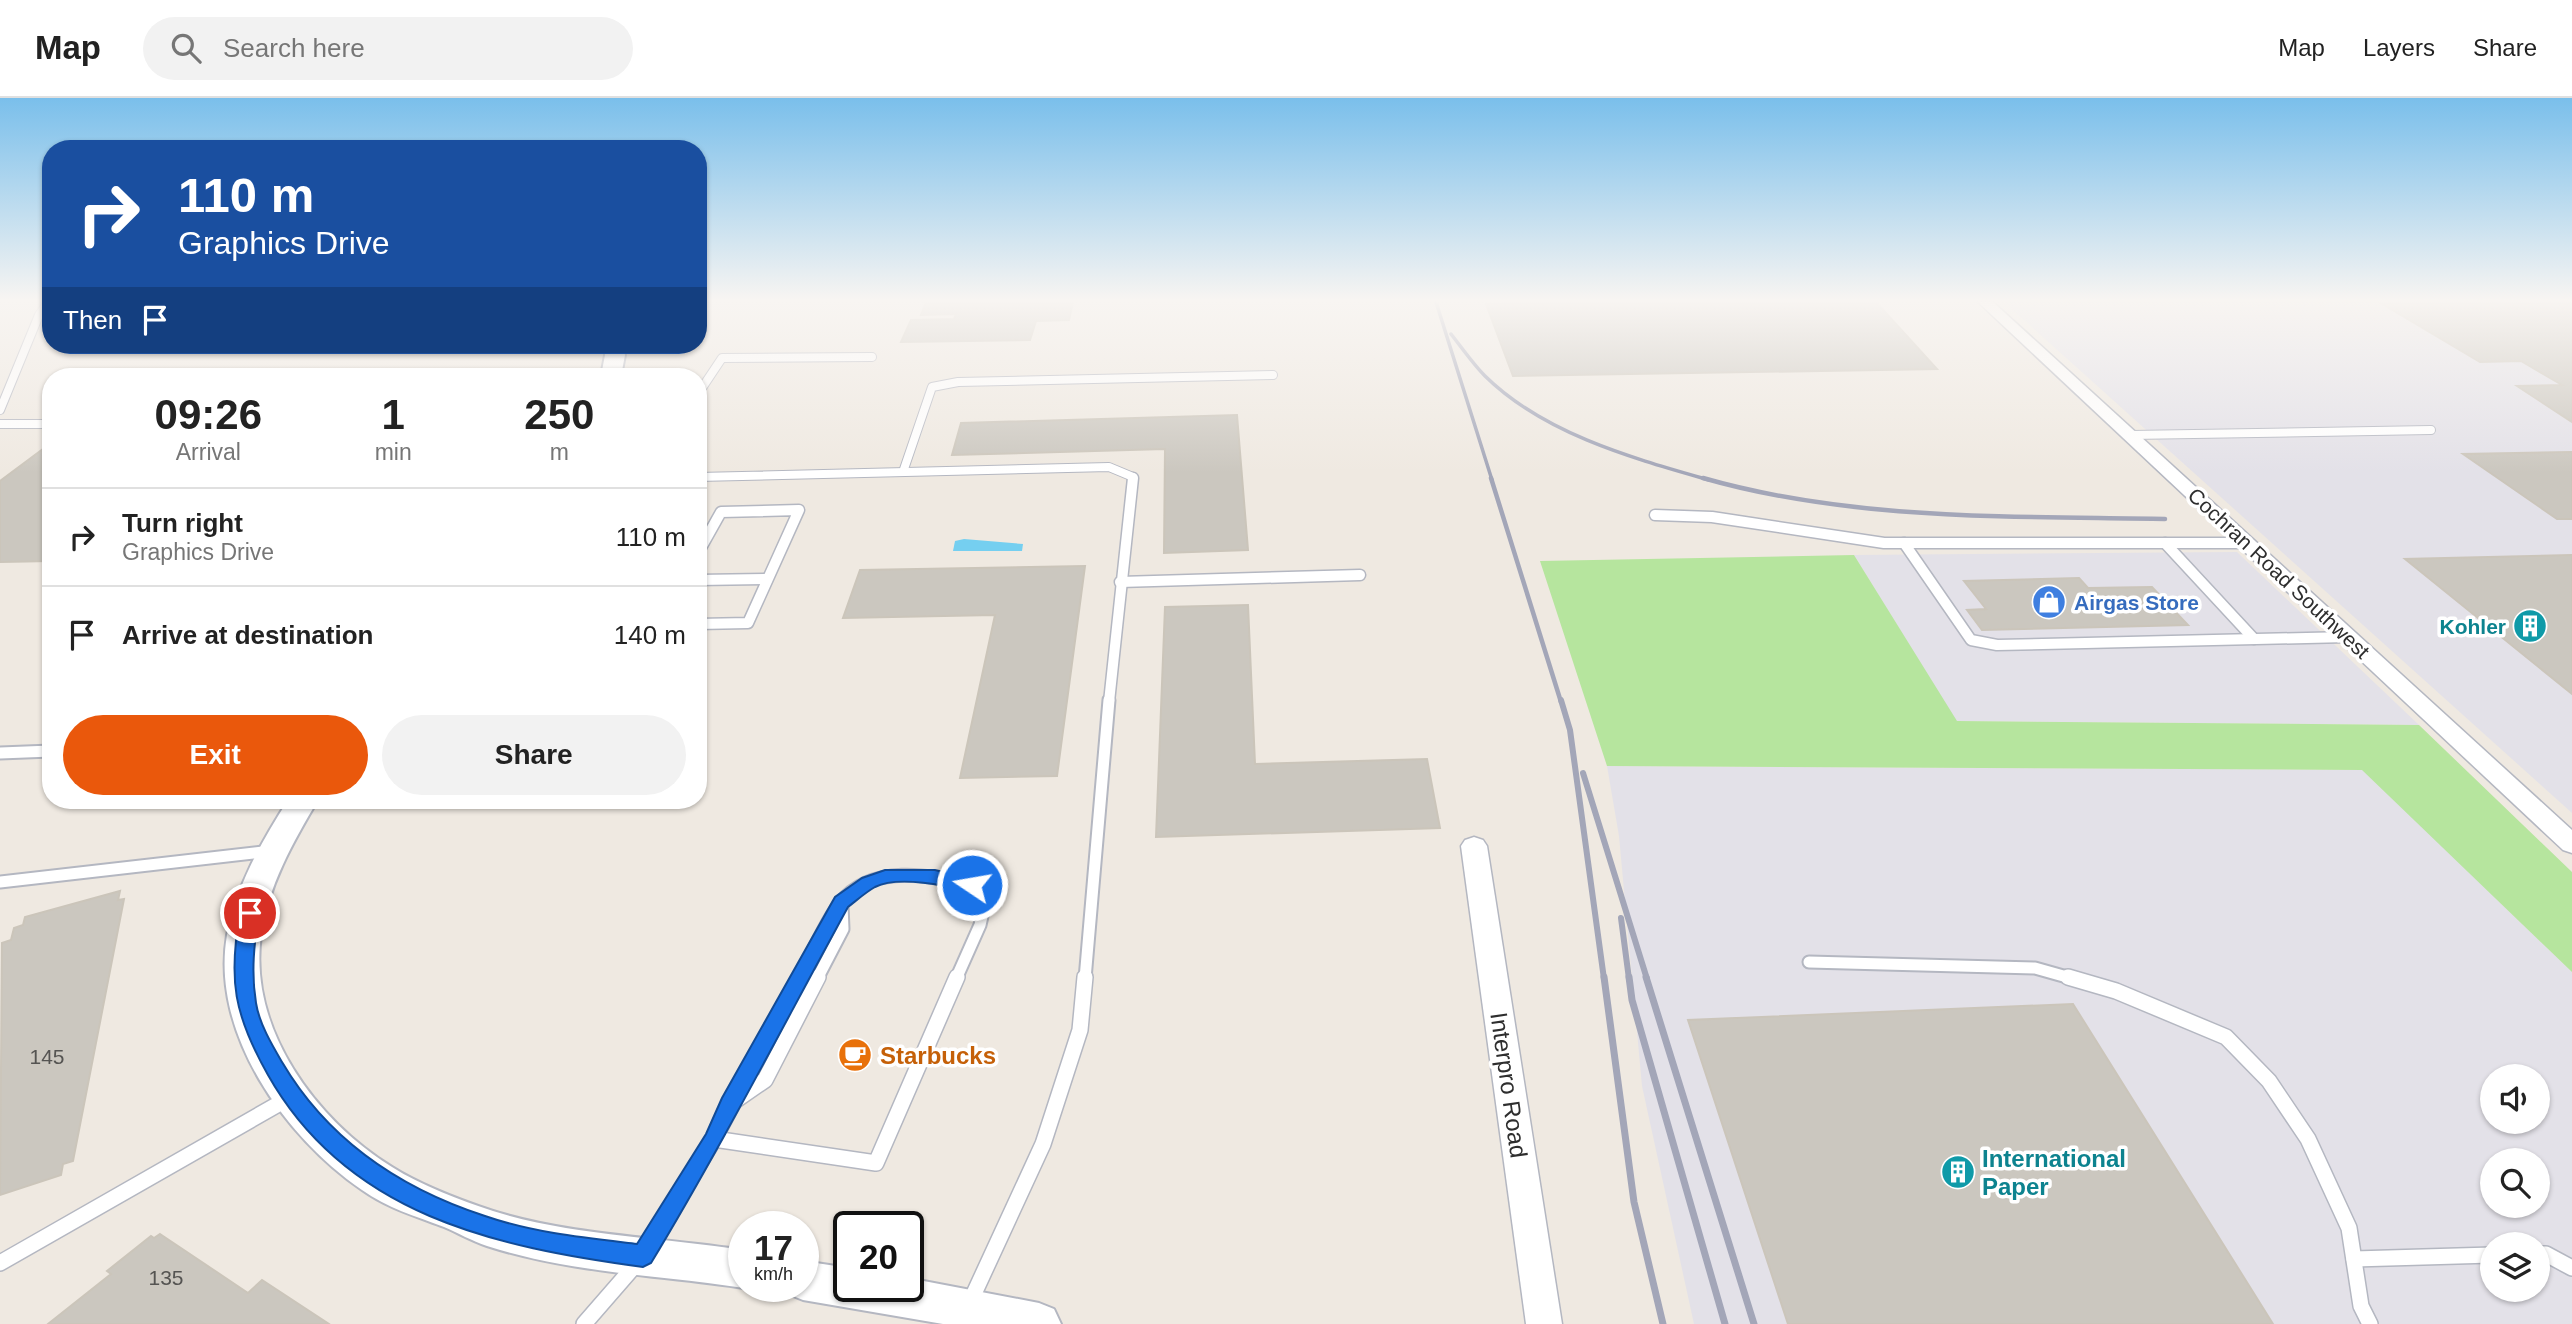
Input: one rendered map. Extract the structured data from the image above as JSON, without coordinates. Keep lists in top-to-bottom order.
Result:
{
  "streets": {
    "street": ["Cochran Road Southwest", "Interpro Road"]
  },
  "places": {
    "shop": ["Airgas Store"],
    "building": ["Kohler", "International Paper"],
    "cafe": ["Starbucks"]
  },
  "house_numbers": ["145", "135"],
  "page": {
    "header": "Map",
    "search": "Search here",
    "nav": ["Map", "Layers", "Share"],
    "turn": ["110 m", "Graphics Drive"],
    "then": "Then",
    "eta": [
      "09:26",
      "Arrival",
      "1",
      "min",
      "250",
      "m"
    ],
    "list": [
      {
        "name": "Turn right",
        "note": "Graphics Drive",
        "value": "110 m"
      },
      {
        "name": "Arrive at destination",
        "value": "140 m"
      }
    ],
    "buttons": ["Exit", "Share"],
    "speed": "17 km/h",
    "limit": "20"
  }
}
